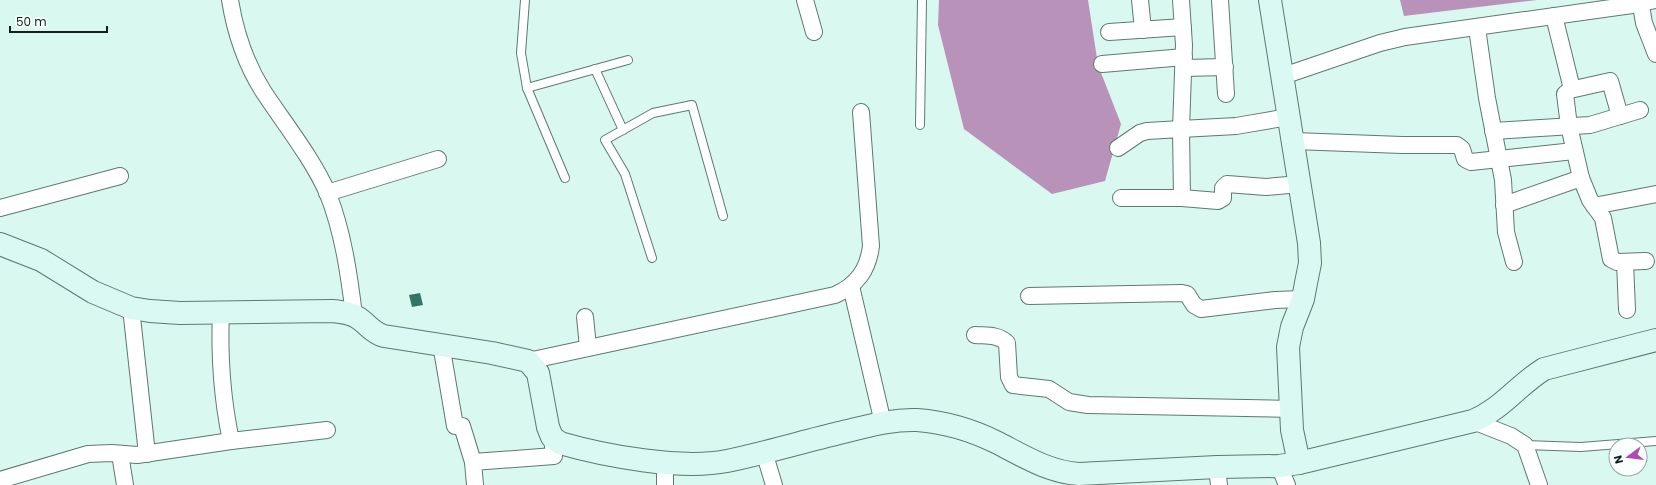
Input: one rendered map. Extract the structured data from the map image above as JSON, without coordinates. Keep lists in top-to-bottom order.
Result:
{
  "scale_bar": "50 m",
  "north": "left"
}
